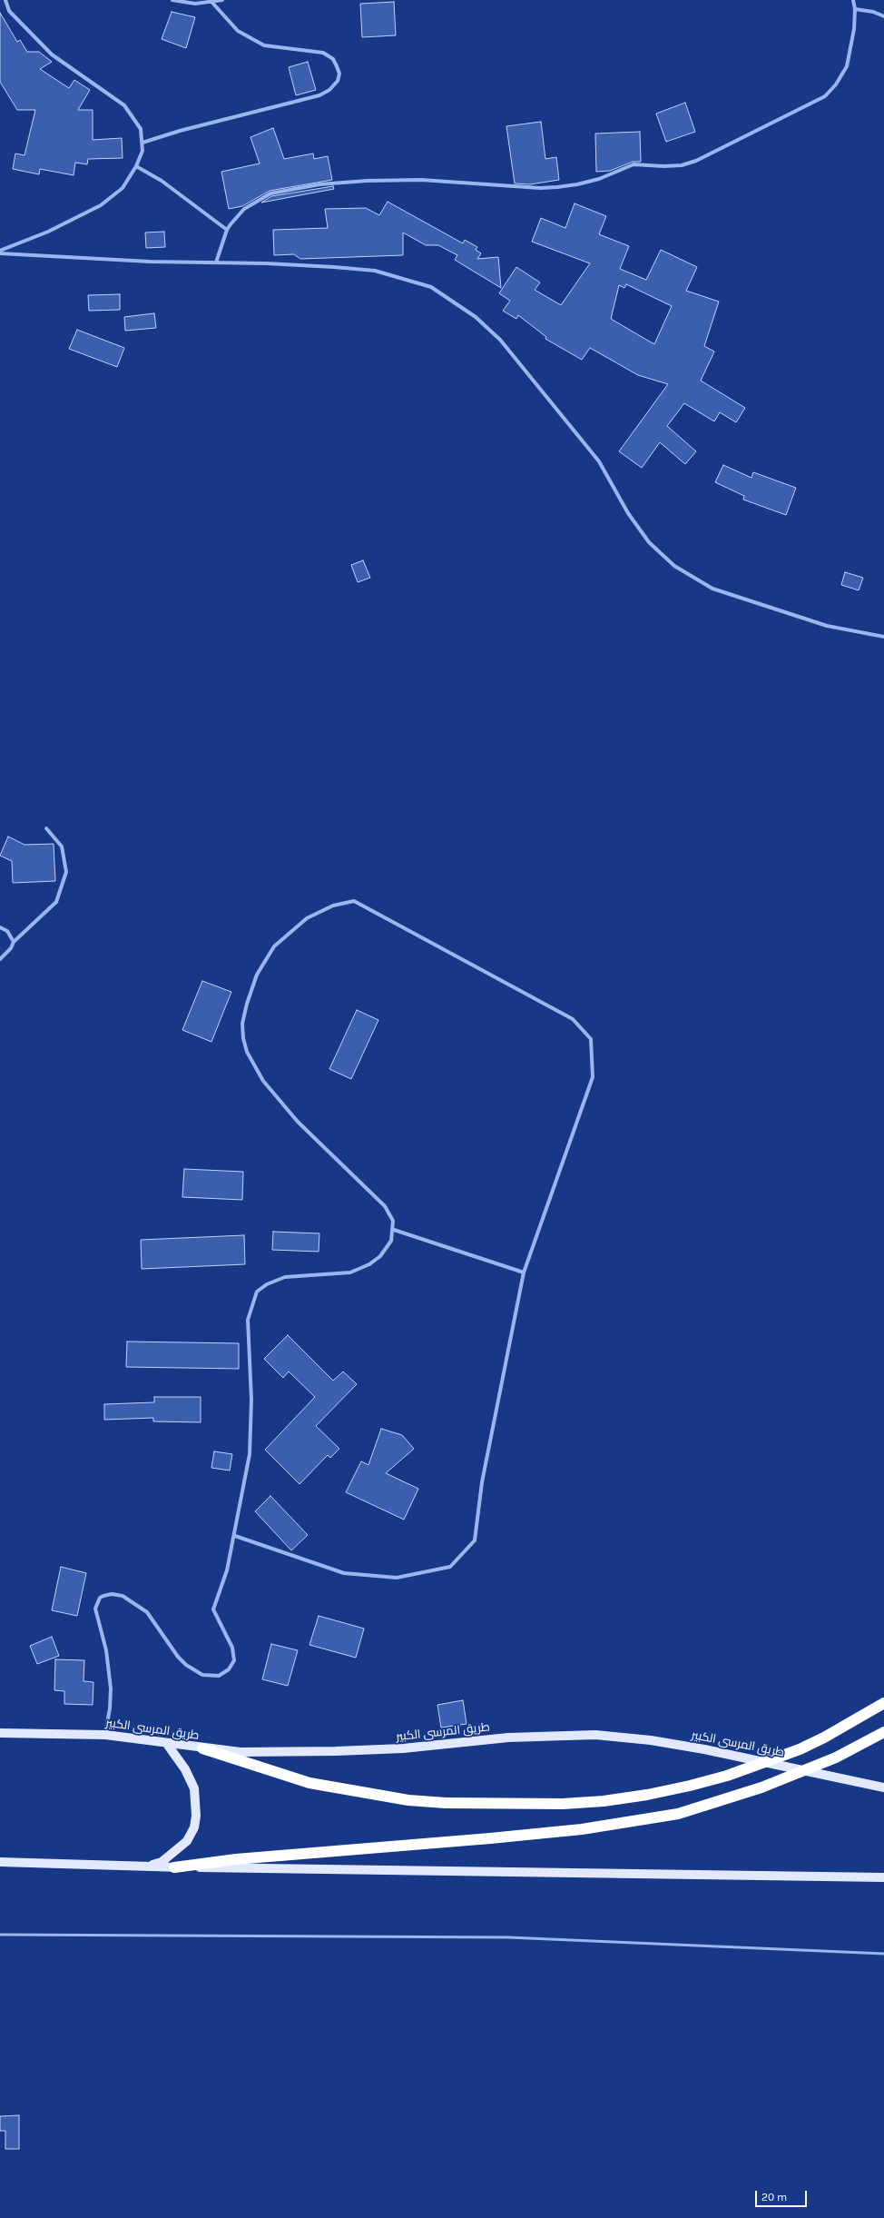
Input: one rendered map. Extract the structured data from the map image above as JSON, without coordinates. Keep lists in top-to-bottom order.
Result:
{
  "streets": {
    "main road": ["طريق المرسى الكبير"]
  },
  "scale_bar": "20 m"
}
